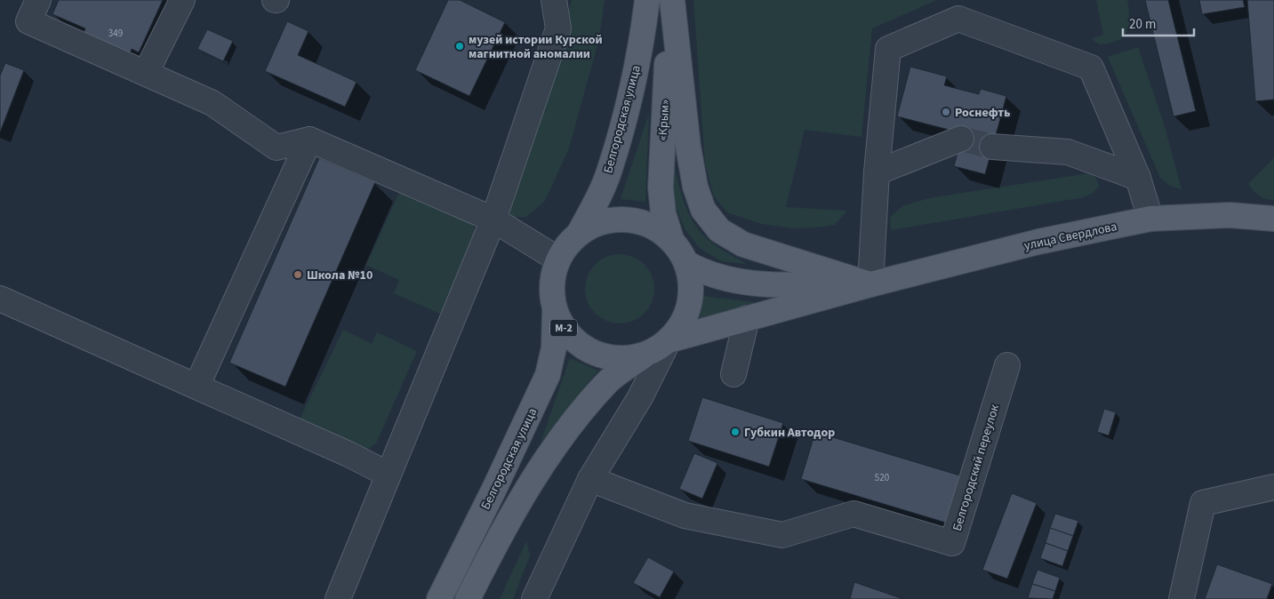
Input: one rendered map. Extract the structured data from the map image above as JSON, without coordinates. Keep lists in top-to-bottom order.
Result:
{
  "streets": {
    "main road": [
      "Белгородская улица",
      "«Крым»",
      "улица Свердлова",
      "М-2"
    ],
    "lane": ["Белгородский переулок"]
  },
  "crossings": [
    ["Белгородская улица", "«Крым»"],
    ["Белгородская улица", "М-2"],
    ["«Крым»", "М-2"]
  ],
  "places": [
    "музей истории Курской магнитной аномалии",
    "Роснефть",
    "Школа №10",
    "Губкин Автодор"
  ],
  "house_numbers": ["349", "520"],
  "scale_bar": "20 m"
}
